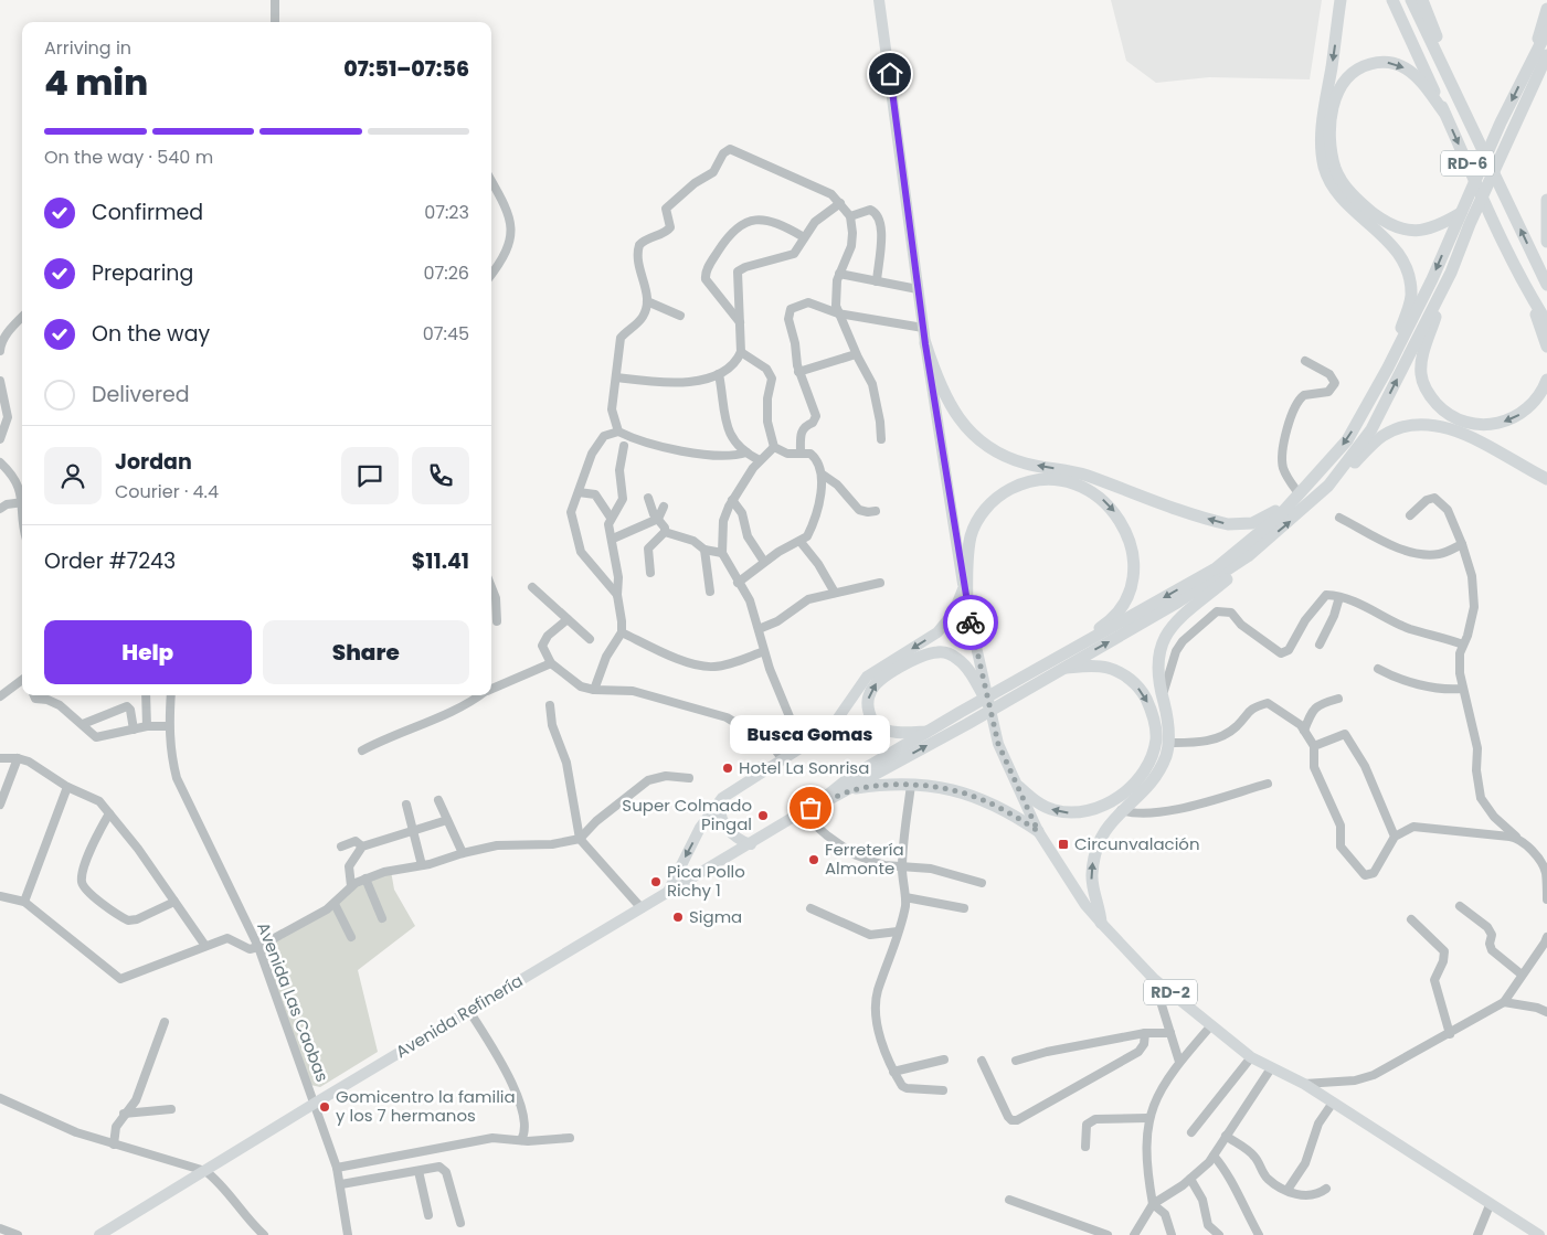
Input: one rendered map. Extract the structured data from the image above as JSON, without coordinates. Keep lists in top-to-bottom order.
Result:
{
  "streets": {
    "highway": ["RD-6"],
    "main road": ["RD-2", "Avenida Refinería"],
    "street": ["Avenida Las Caobas"]
  },
  "crossings": [
    ["Avenida Las Caobas", "Avenida Refinería"]
  ],
  "places": {
    "other": [
      "Hotel La Sonrisa",
      "Busca Gomas",
      "Super Colmado Pingal",
      "Ferretería Almonte",
      "Pica Pollo Richy 1",
      "Sigma",
      "Gomicentro la familia y los 7 hermanos"
    ],
    "transit": ["Circunvalación"]
  },
  "page": {
    "heading": ["4 min", "Arriving in", "07:51–07:56"],
    "panel": [
      "Jordan",
      "Courier · 4.4",
      "Order #7243",
      "$11.41"
    ],
    "bar": "On the way · 540 m",
    "list": [
      ["Confirmed", "07:23"],
      ["Preparing", "07:26"],
      ["On the way", "07:45"],
      "Delivered"
    ],
    "buttons": ["Help", "Share"],
    "bubble": "Busca Gomas"
  }
}
